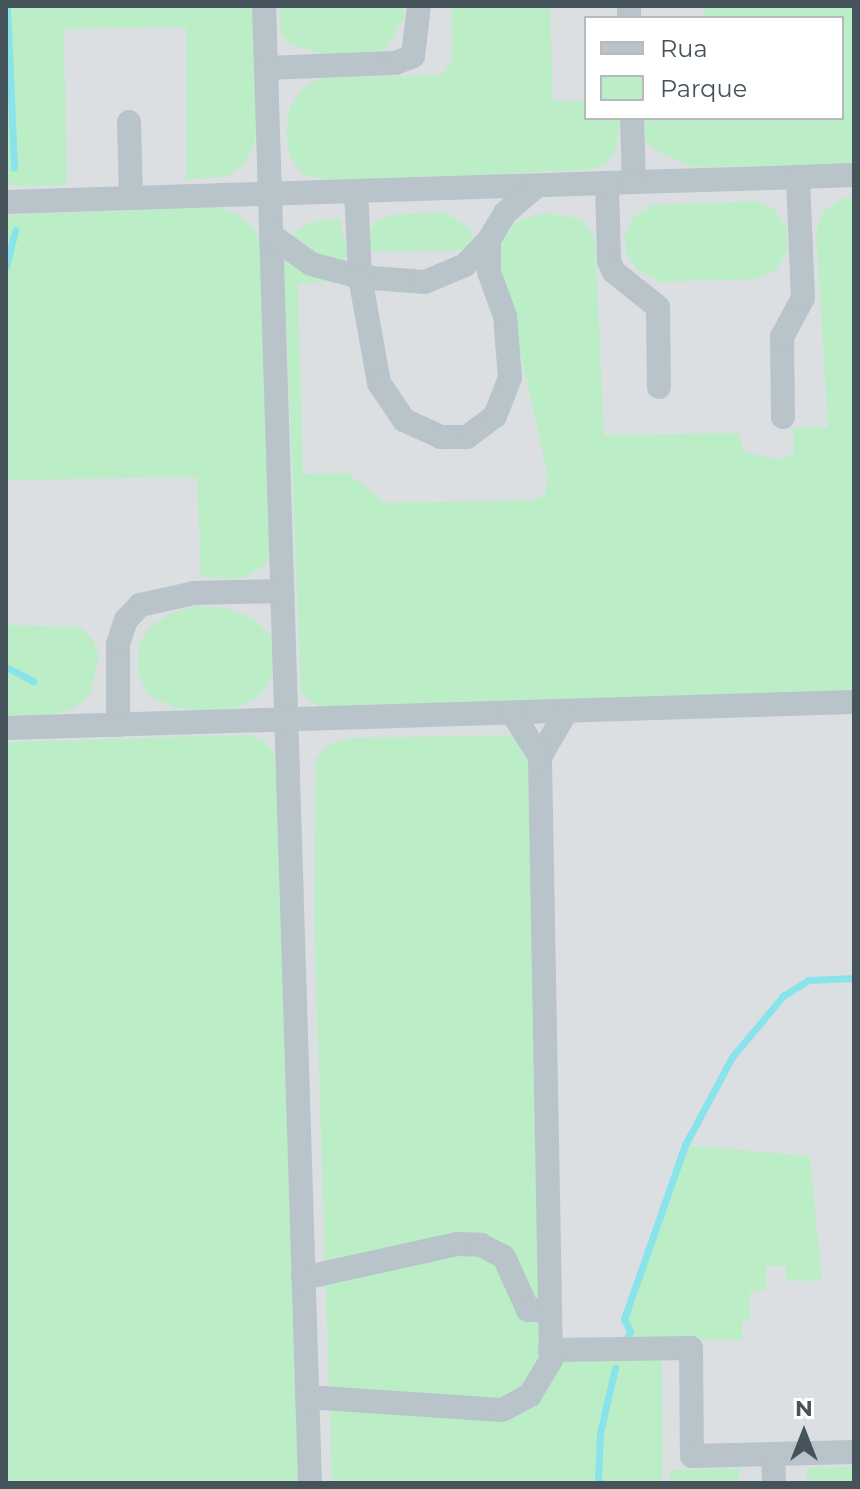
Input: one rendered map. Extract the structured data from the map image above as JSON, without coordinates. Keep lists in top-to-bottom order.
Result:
{
  "legend": ["Rua", "Parque"],
  "north": "top"
}
